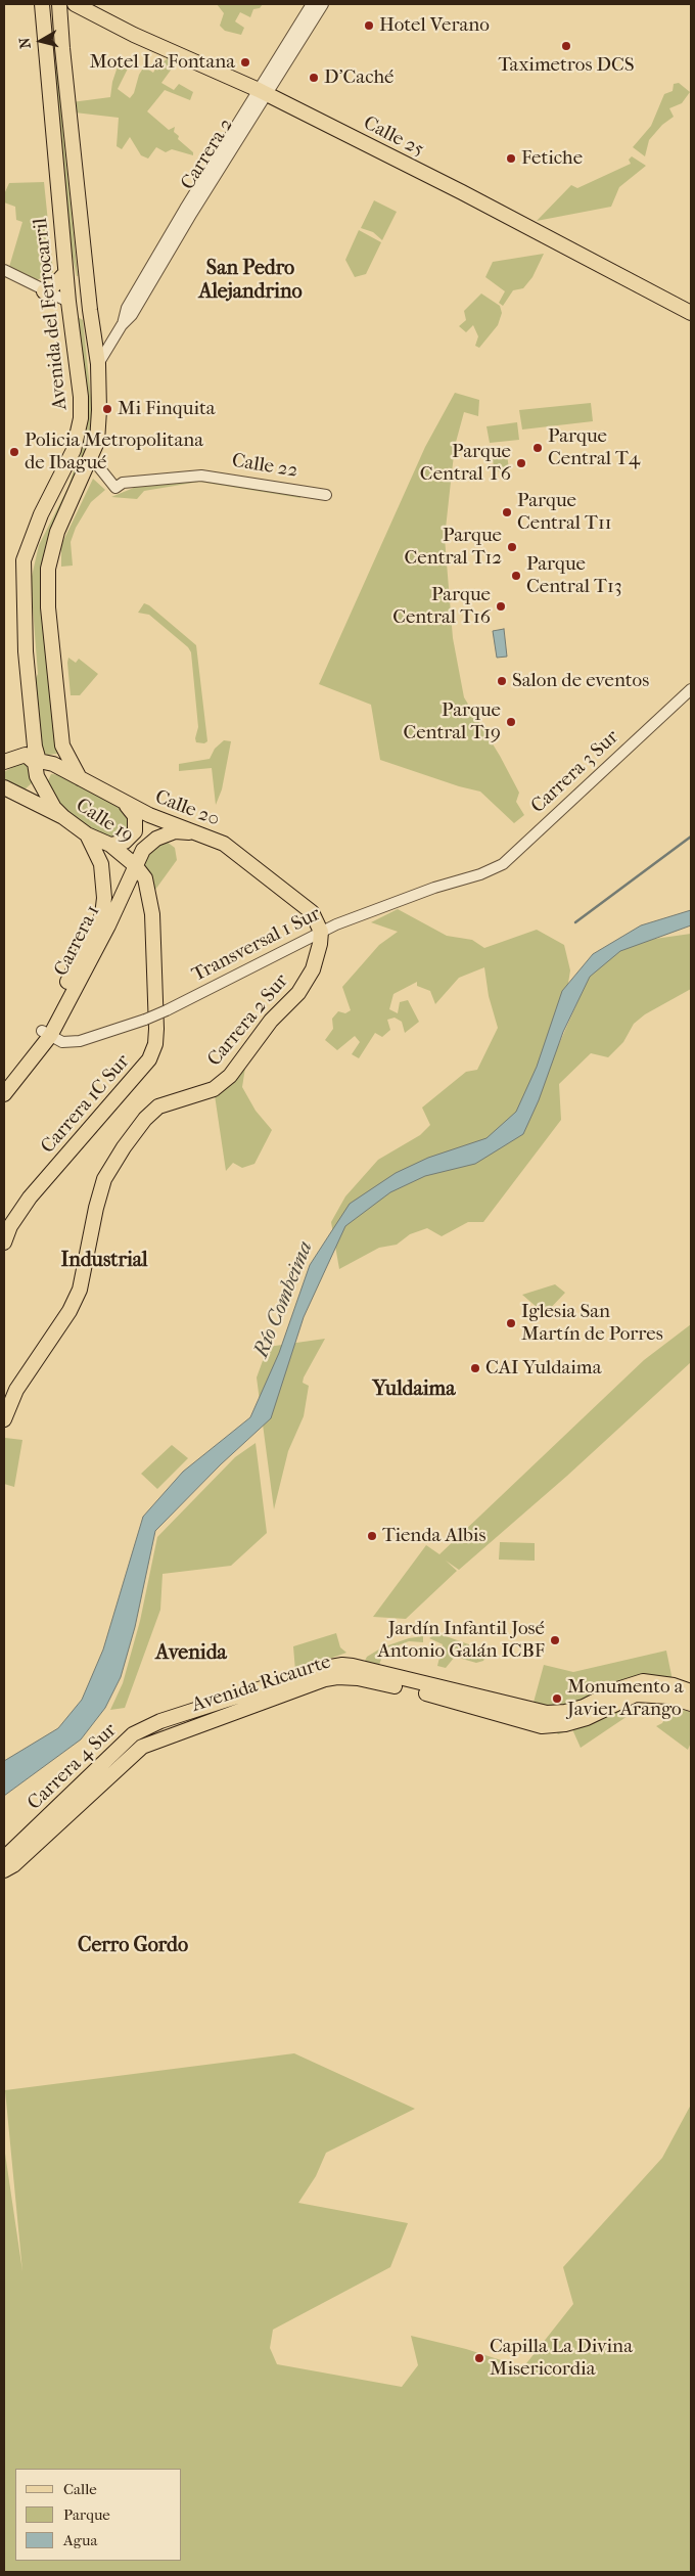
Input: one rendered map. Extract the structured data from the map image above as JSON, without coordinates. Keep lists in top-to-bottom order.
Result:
{
  "streets": {
    "main road": [
      "Calle 25",
      "Avenida del Ferrocarril",
      "Calle 20",
      "Calle 19",
      "Carrera 1",
      "Carrera 2 Sur",
      "Carrera 1C Sur",
      "Avenida Ricaurte",
      "Carrera 4 Sur"
    ],
    "street": [
      "Carrera 2",
      "Calle 22",
      "Carrera 3 Sur",
      "Transversal 1 Sur"
    ]
  },
  "crossings": [
    ["Calle 25", "Carrera 2"],
    ["Carrera 2", "Avenida del Ferrocarril"],
    ["Avenida del Ferrocarril", "Calle 22"],
    ["Avenida del Ferrocarril", "Calle 20"],
    ["Avenida del Ferrocarril", "Calle 19"],
    ["Carrera 3 Sur", "Transversal 1 Sur"],
    ["Calle 20", "Carrera 1"],
    ["Calle 20", "Transversal 1 Sur"],
    ["Calle 20", "Carrera 2 Sur"],
    ["Calle 19", "Carrera 1"],
    ["Calle 19", "Carrera 1C Sur"],
    ["Carrera 1", "Transversal 1 Sur"],
    ["Transversal 1 Sur", "Carrera 2 Sur"]
  ],
  "districts": [
    "San Pedro Alejandrino",
    "Industrial",
    "Yuldaima",
    "Avenida",
    "Cerro Gordo"
  ],
  "water": ["Río Combeima"],
  "places": [
    "Hotel Verano",
    "Taximetros DCS",
    "Motel La Fontana",
    "D'Caché",
    "Fetiche",
    "Mi Finquita",
    "Parque Central T4",
    "Policia Metropolitana de Ibagué",
    "Parque Central T6",
    "Parque Central T11",
    "Parque Central T12",
    "Parque Central T13",
    "Parque Central T16",
    "Salon de eventos",
    "Parque Central T19",
    "Iglesia San Martín de Porres",
    "CAI Yuldaima",
    "Tienda Albis",
    "Jardín Infantil José Antonio Galán ICBF",
    "Monumento a Javier Arango",
    "Capilla La Divina Misericordia"
  ],
  "legend": ["Calle", "Parque", "Agua"],
  "north": "left"
}
